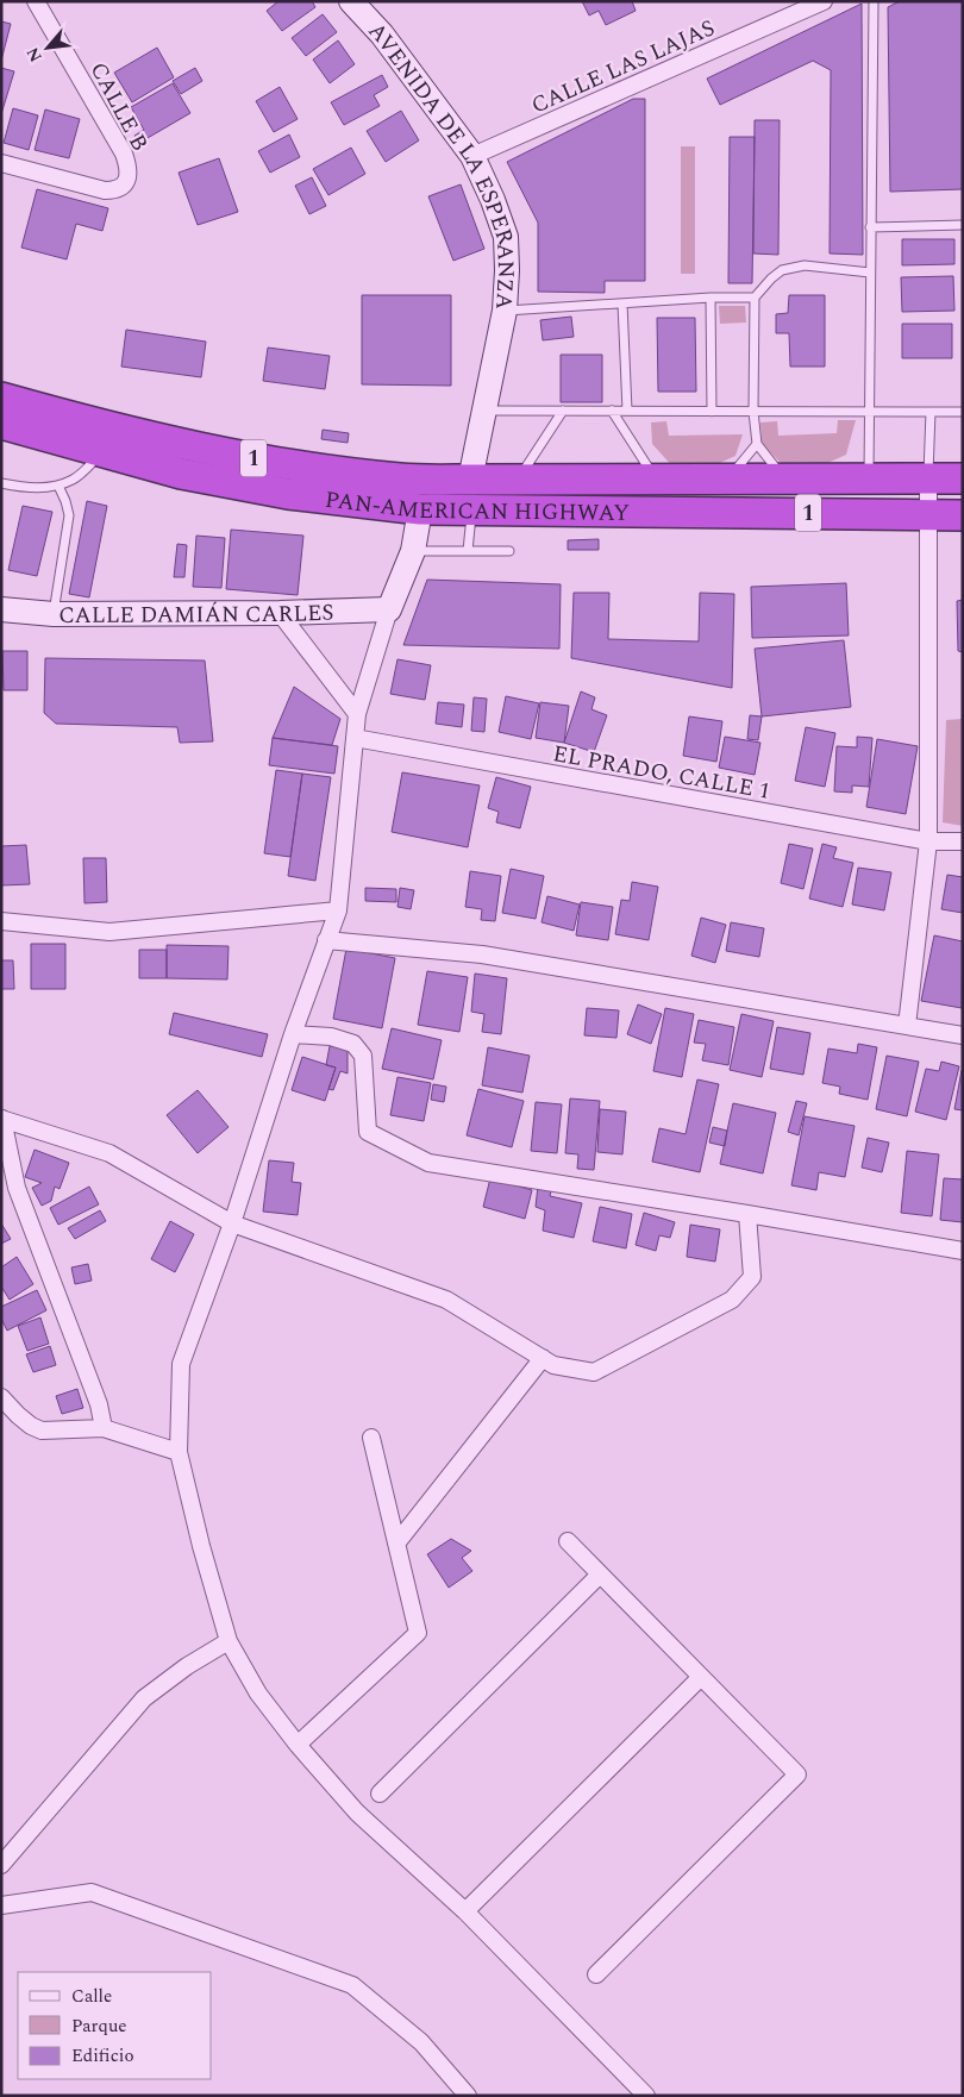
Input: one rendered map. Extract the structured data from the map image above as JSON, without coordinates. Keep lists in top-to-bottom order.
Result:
{
  "streets": {
    "highway": ["1", "PAN-AMERICAN HIGHWAY"],
    "street": [
      "CALLE LAS LAJAS",
      "CALLE B",
      "AVENIDA DE LA ESPERANZA",
      "CALLE DAMIÁN CARLES",
      "EL PRADO, CALLE 1"
    ]
  },
  "crossings": [
    ["CALLE LAS LAJAS", "AVENIDA DE LA ESPERANZA"],
    ["AVENIDA DE LA ESPERANZA", "PAN-AMERICAN HIGHWAY"],
    ["1", "PAN-AMERICAN HIGHWAY"]
  ],
  "legend": ["Calle", "Parque", "Edificio"],
  "north": "bottom left"
}
